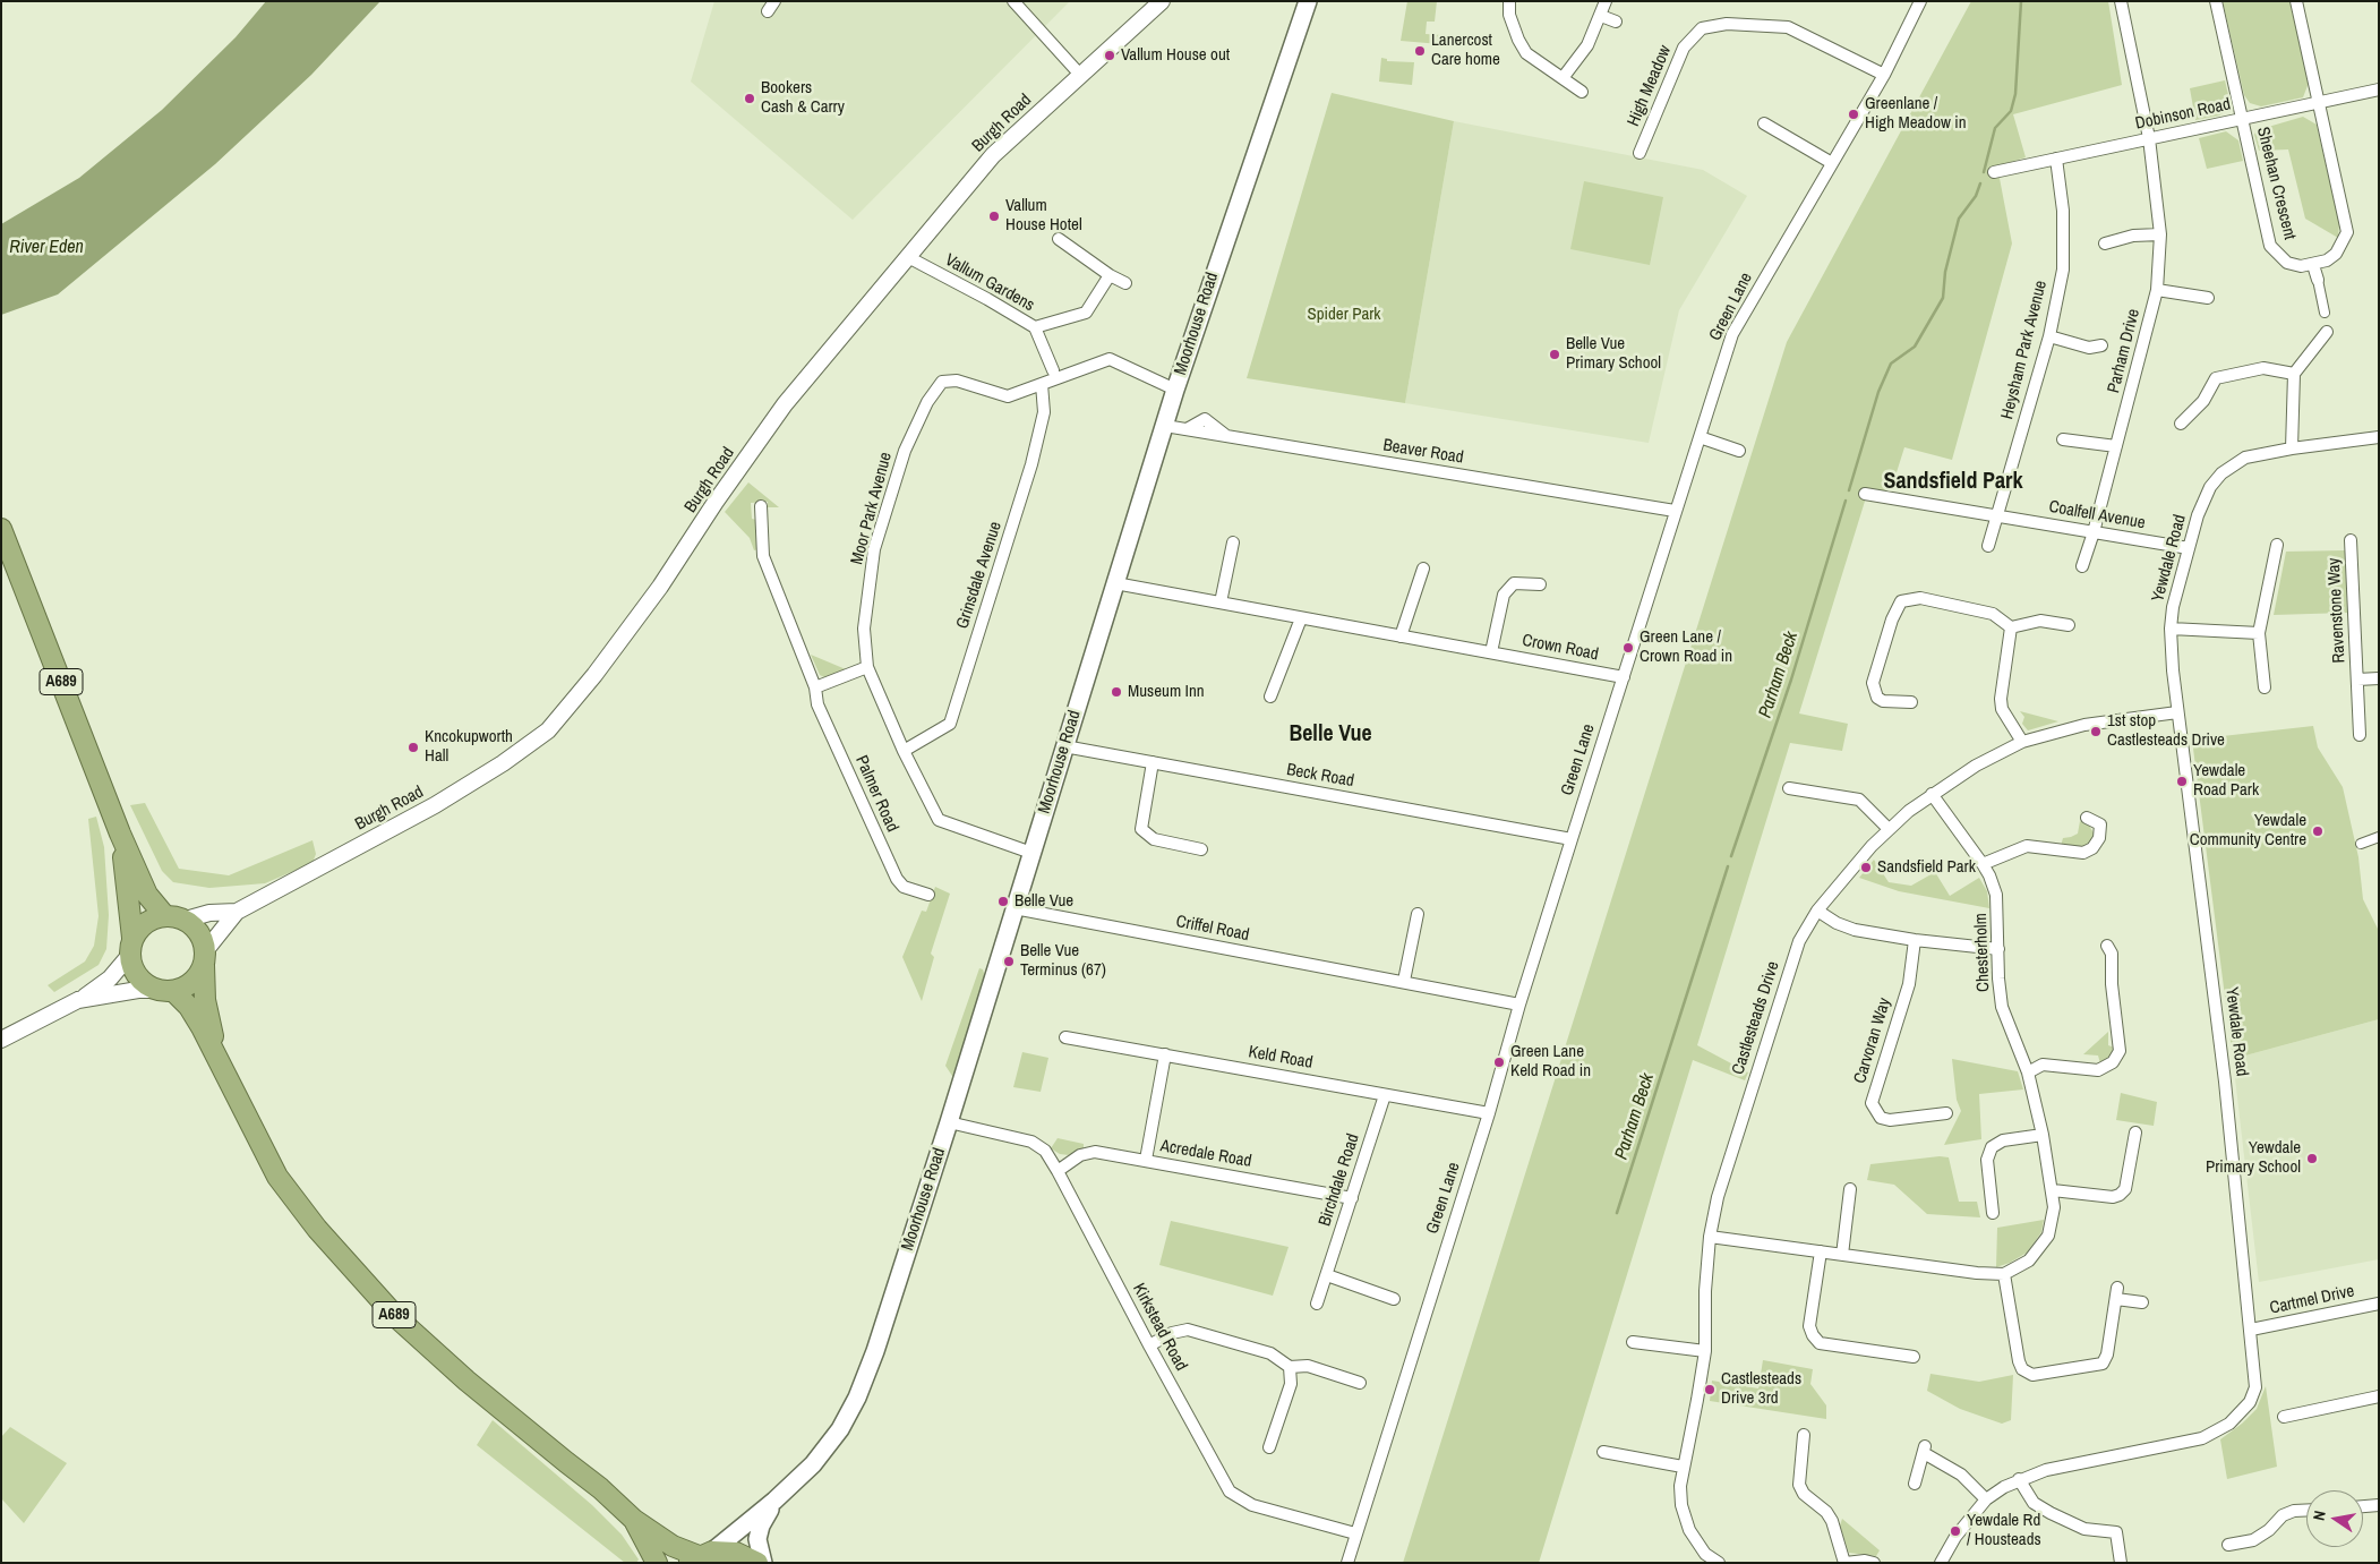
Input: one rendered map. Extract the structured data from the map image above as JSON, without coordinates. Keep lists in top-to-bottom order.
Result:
{
  "streets": {
    "highway": ["A689"],
    "main road": ["Moorhouse Road"],
    "street": [
      "High Meadow",
      "Dobinson Road",
      "Burgh Road",
      "Sheehan Crescent",
      "Vallum Gardens",
      "Green Lane",
      "Heysham Park Avenue",
      "Parham Drive",
      "Beaver Road",
      "Moor Park Avenue",
      "Coalfell Avenue",
      "Yewdale Road",
      "Grinsdale Avenue",
      "Ravenstone Way",
      "Crown Road",
      "Beck Road",
      "Palmer Road",
      "Criffel Road",
      "Chesterholm",
      "Castlesteads Drive",
      "Carvoran Way",
      "Keld Road",
      "Acredale Road",
      "Birchdale Road",
      "Cartmel Drive",
      "Kirkstead Road"
    ]
  },
  "crossings": [
    ["High Meadow", "Green Lane"],
    ["Dobinson Road", "Sheehan Crescent"],
    ["Dobinson Road", "Heysham Park Avenue"],
    ["Dobinson Road", "Parham Drive"],
    ["Burgh Road", "Vallum Gardens"],
    ["Burgh Road", "A689"],
    ["Green Lane", "Beaver Road"],
    ["Green Lane", "Crown Road"],
    ["Green Lane", "Beck Road"],
    ["Green Lane", "Criffel Road"],
    ["Green Lane", "Keld Road"],
    ["Green Lane", "Kirkstead Road"],
    ["Moorhouse Road", "Beaver Road"],
    ["Moorhouse Road", "Moor Park Avenue"],
    ["Moorhouse Road", "Crown Road"],
    ["Moorhouse Road", "A689"],
    ["Moorhouse Road", "Beck Road"],
    ["Moorhouse Road", "Criffel Road"],
    ["Moorhouse Road", "Kirkstead Road"],
    ["Heysham Park Avenue", "Coalfell Avenue"],
    ["Parham Drive", "Coalfell Avenue"],
    ["Moor Park Avenue", "Grinsdale Avenue"],
    ["Coalfell Avenue", "Yewdale Road"],
    ["Yewdale Road", "Castlesteads Drive"],
    ["Yewdale Road", "Cartmel Drive"],
    ["Chesterholm", "Castlesteads Drive"],
    ["Keld Road", "Birchdale Road"],
    ["Acredale Road", "Birchdale Road"],
    ["Acredale Road", "Kirkstead Road"]
  ],
  "districts": ["Sandsfield Park", "Belle Vue"],
  "water": ["River Eden", "Parham Beck"],
  "parks": ["Spider Park"],
  "places": [
    "Lanercost Care home",
    "Vallum House out",
    "Bookers Cash & Carry",
    "Greenlane / High Meadow in",
    "Vallum House Hotel",
    "Belle Vue Primary School",
    "Green Lane / Crown Road in",
    "Museum Inn",
    "1st stop Castlesteads Drive",
    "Kncokupworth Hall",
    "Yewdale Road Park",
    "Yewdale Community Centre",
    "Sandsfield Park",
    "Belle Vue",
    "Belle Vue Terminus (67)",
    "Green Lane Keld Road in",
    "Yewdale Primary School",
    "Castlesteads Drive 3rd",
    "Yewdale Rd / Housteads"
  ],
  "north": "left"
}
